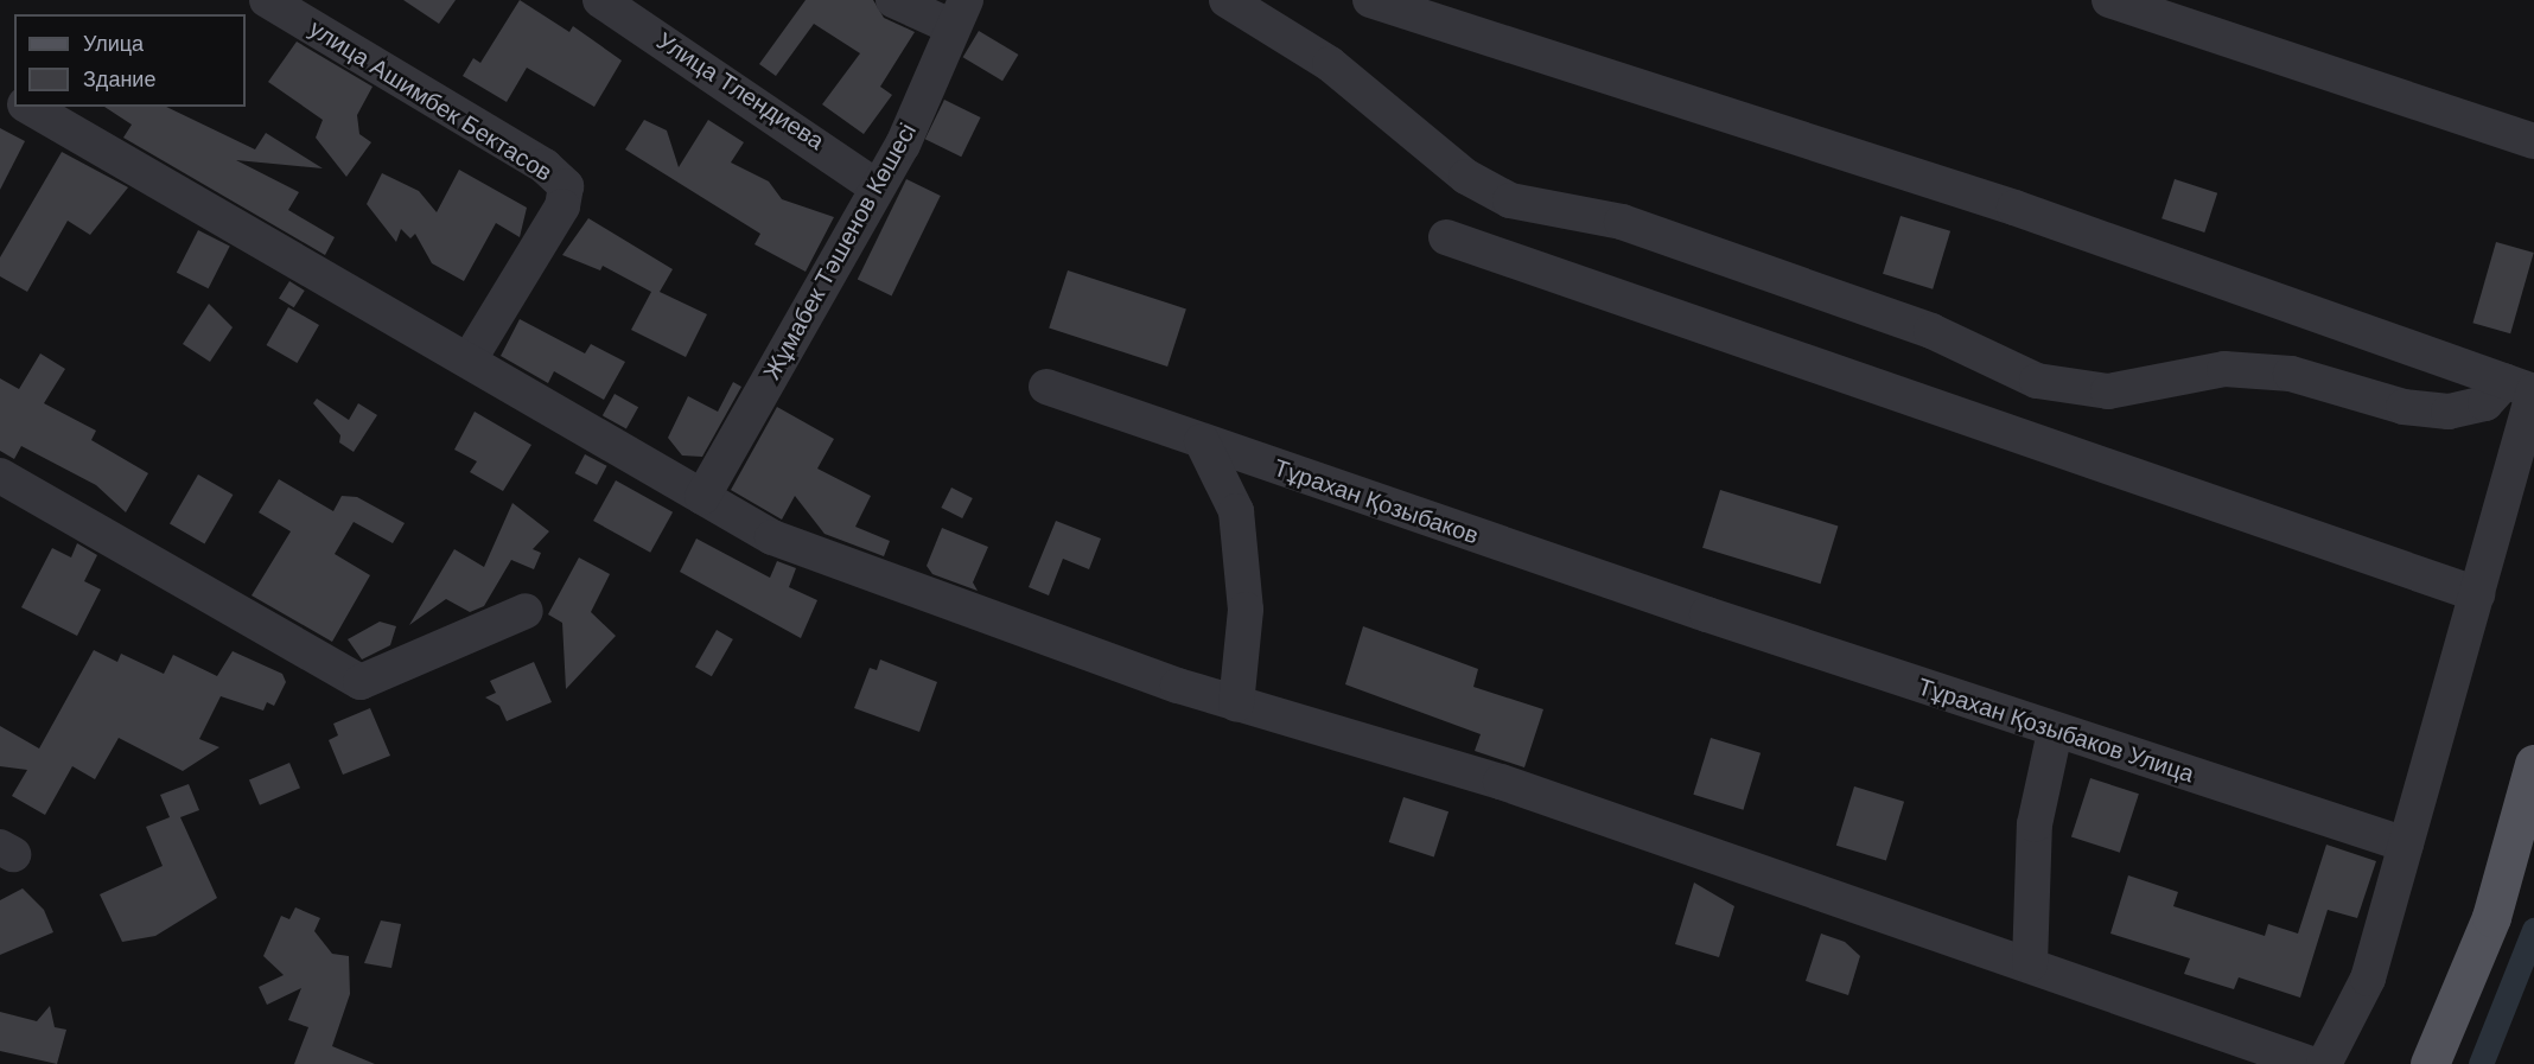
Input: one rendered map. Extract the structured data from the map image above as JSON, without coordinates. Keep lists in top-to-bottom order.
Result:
{
  "streets": {
    "street": [
      "Улица Тлендиева",
      "улица Ашимбек Бектасов",
      "Жұмабек Тәшенов Көшесі",
      "Тұрахан Қозыбаков",
      "Тұрахан Қозыбаков Улица"
    ]
  },
  "crossings": [
    ["Улица Тлендиева", "Жұмабек Тәшенов Көшесі"],
    ["Тұрахан Қозыбаков", "Тұрахан Қозыбаков Улица"]
  ],
  "legend": ["Улица", "Здание"]
}
